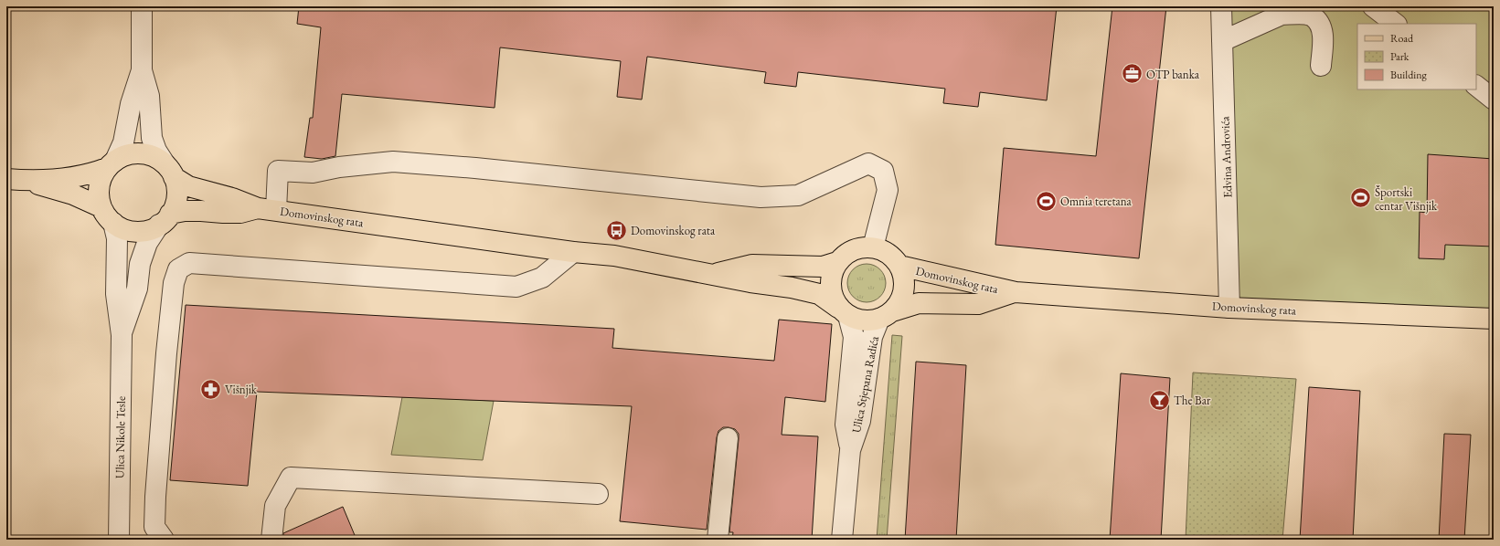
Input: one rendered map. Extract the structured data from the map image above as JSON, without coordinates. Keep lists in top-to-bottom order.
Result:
{
  "streets": {
    "main road": ["Domovinskog rata"],
    "street": ["Edvina Androvića", "Ulica Stjepana Radića", "Ulica Nikole Tesle"]
  },
  "crossings": [
    ["Edvina Androvića", "Domovinskog rata"],
    ["Domovinskog rata", "Ulica Stjepana Radića"],
    ["Domovinskog rata", "Ulica Nikole Tesle"]
  ],
  "places": {
    "office": ["OTP banka"],
    "sports": ["Športski centar Višnjik", "Omnia teretana"],
    "bus stop": ["Domovinskog rata"],
    "pharmacy": ["Višnjik"],
    "bar": ["The Bar"]
  },
  "legend": ["Road", "Park", "Building"]
}
